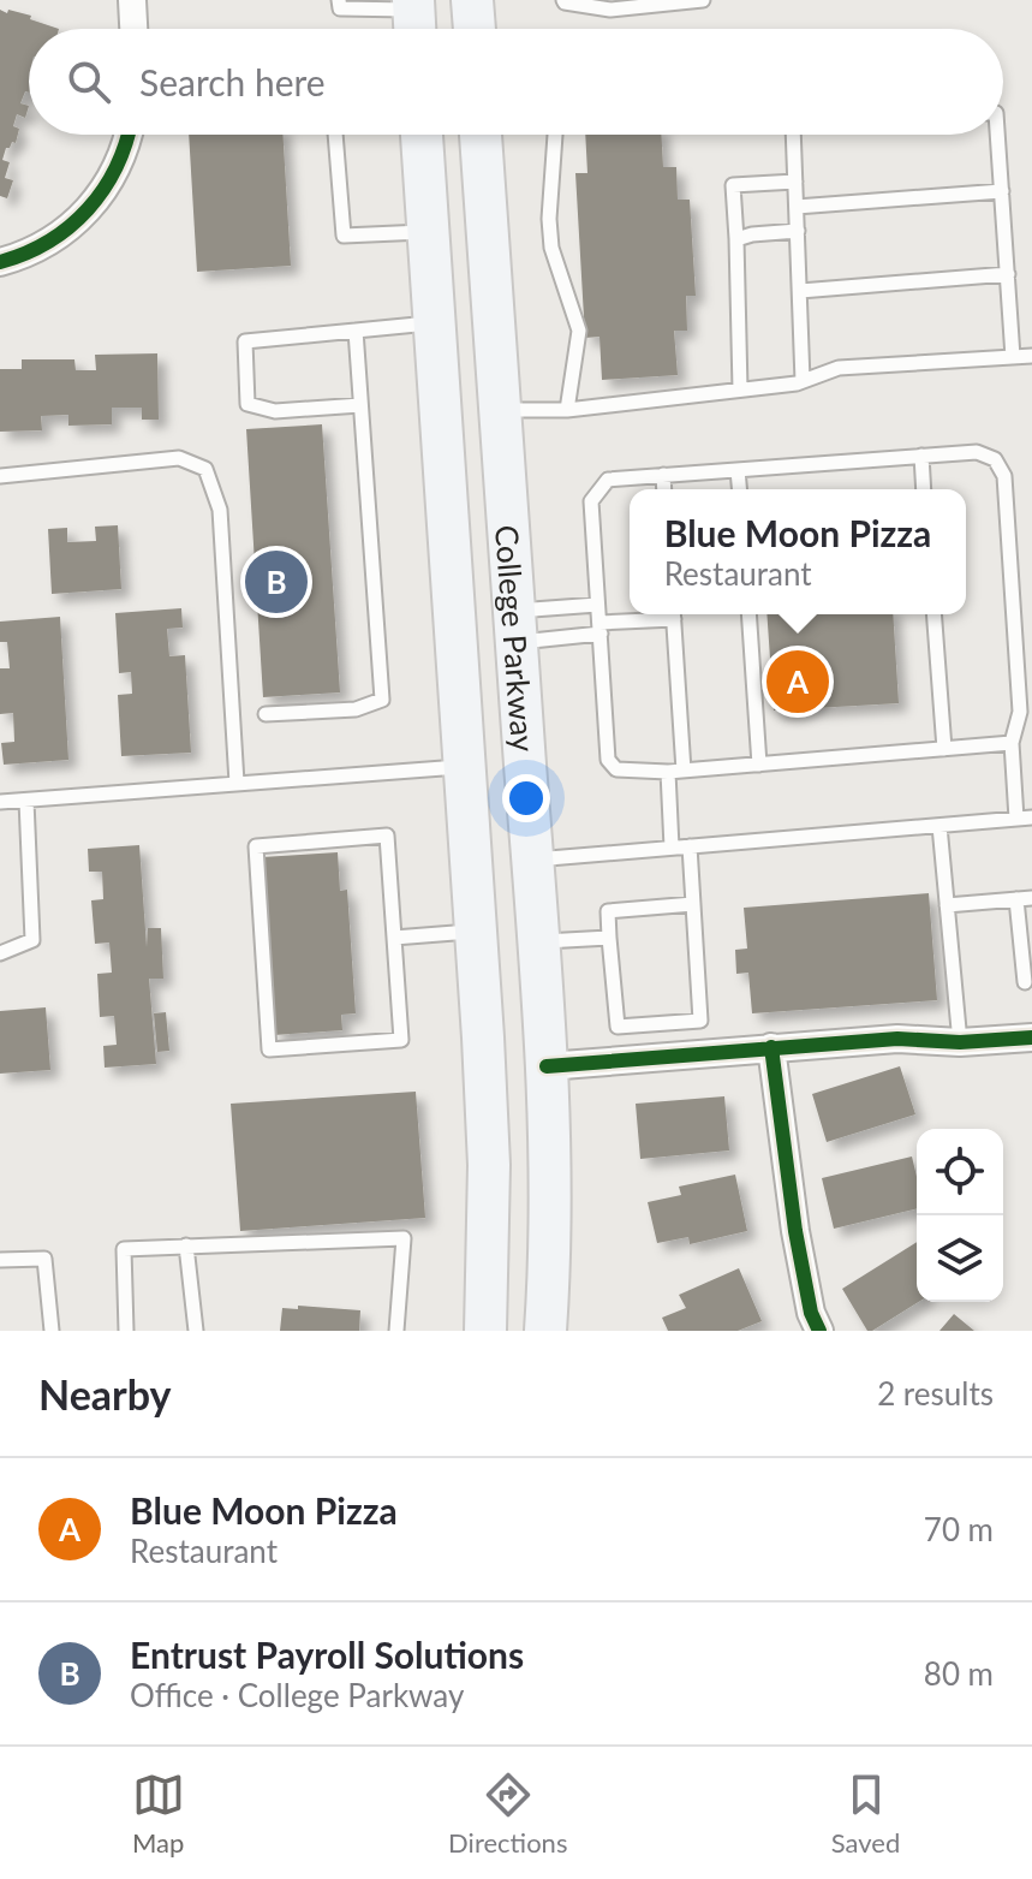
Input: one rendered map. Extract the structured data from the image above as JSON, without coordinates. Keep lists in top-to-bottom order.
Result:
{
  "streets": {
    "main road": ["College Parkway"]
  },
  "page": {
    "search": "Search here",
    "popup": ["Blue Moon Pizza", "Restaurant"],
    "pins": ["B", "A"],
    "heading": ["Nearby", "2 results"],
    "list": [
      {
        "mark": "A",
        "name": "Blue Moon Pizza",
        "note": "Restaurant",
        "value": "70 m"
      },
      {
        "mark": "B",
        "name": "Entrust Payroll Solutions",
        "note": "Office · College Parkway",
        "value": "80 m"
      }
    ],
    "nav": ["Map", "Directions", "Saved"]
  }
}
